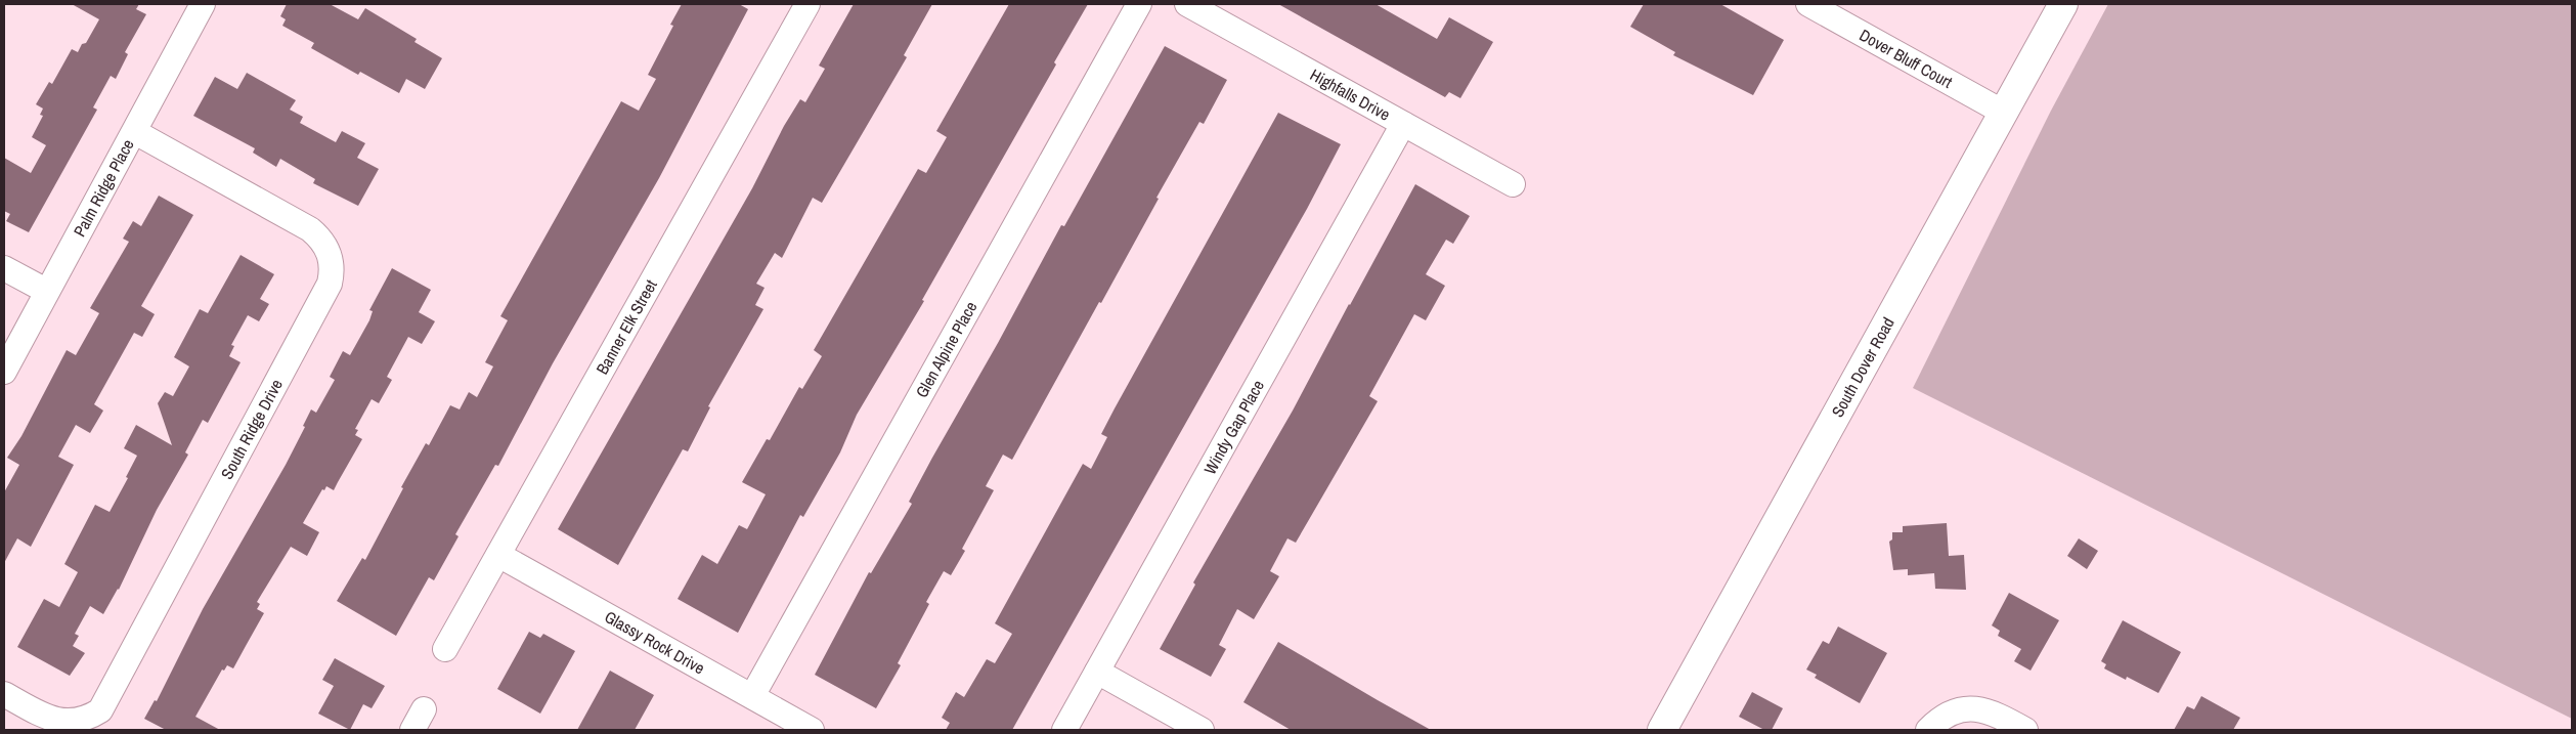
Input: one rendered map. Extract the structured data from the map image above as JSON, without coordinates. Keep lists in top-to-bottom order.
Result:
{
  "streets": {
    "street": [
      "Dover Bluff Court",
      "Highfalls Drive",
      "Palm Ridge Place",
      "Banner Elk Street",
      "Glen Alpine Place",
      "South Dover Road",
      "Windy Gap Place",
      "South Ridge Drive",
      "Glassy Rock Drive"
    ]
  },
  "crossings": [
    ["Dover Bluff Court", "South Dover Road"],
    ["Highfalls Drive", "Windy Gap Place"],
    ["Palm Ridge Place", "South Ridge Drive"],
    ["Banner Elk Street", "Glassy Rock Drive"],
    ["Glen Alpine Place", "Glassy Rock Drive"]
  ]
}
